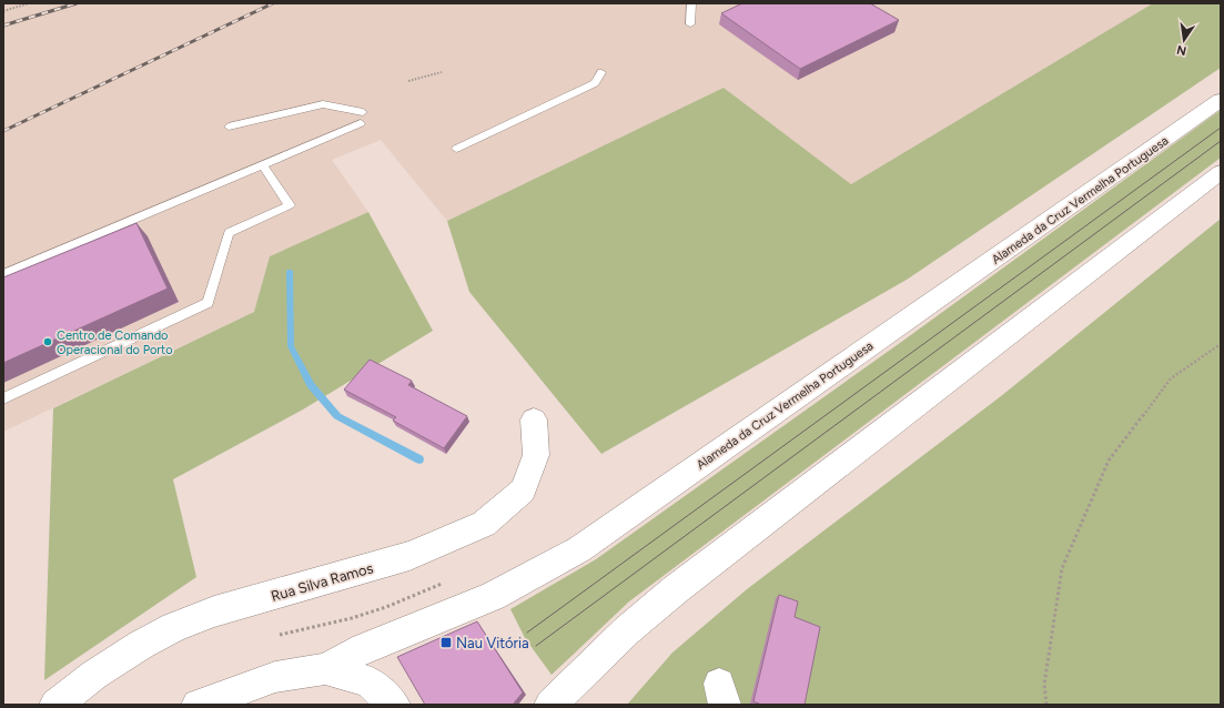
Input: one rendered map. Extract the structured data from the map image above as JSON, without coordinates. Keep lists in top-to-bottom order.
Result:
{
  "streets": {
    "street": ["Alameda da Cruz Vermelha Portuguesa", "Rua Silva Ramos"]
  },
  "places": {
    "other": ["Centro de Comando Operacional do Porto"],
    "transit": ["Nau Vitória"]
  },
  "north": "bottom"
}
